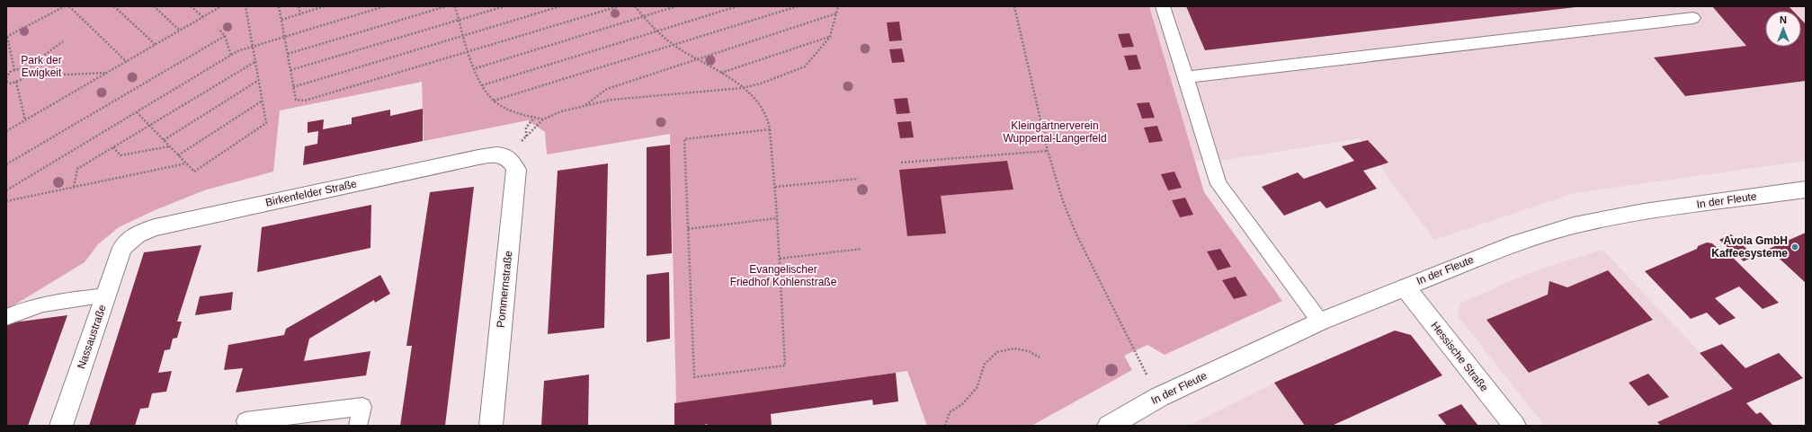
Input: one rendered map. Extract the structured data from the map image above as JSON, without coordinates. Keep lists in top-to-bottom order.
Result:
{
  "streets": {
    "street": [
      "Birkenfelder Straße",
      "In der Fleute",
      "Pommernstraße",
      "Nassaustraße",
      "Hessische Straße"
    ]
  },
  "crossings": [
    ["Birkenfelder Straße", "Pommernstraße"],
    ["Birkenfelder Straße", "Nassaustraße"],
    ["In der Fleute", "Hessische Straße"]
  ],
  "parks": ["Park der Ewigkeit", "Kleingärtnerverein Wuppertal-Langerfeld", "Evangelischer Friedhof Kohlenstraße"],
  "places": ["Avola GmbH Kaffeesysteme"],
  "north": "top"
}
